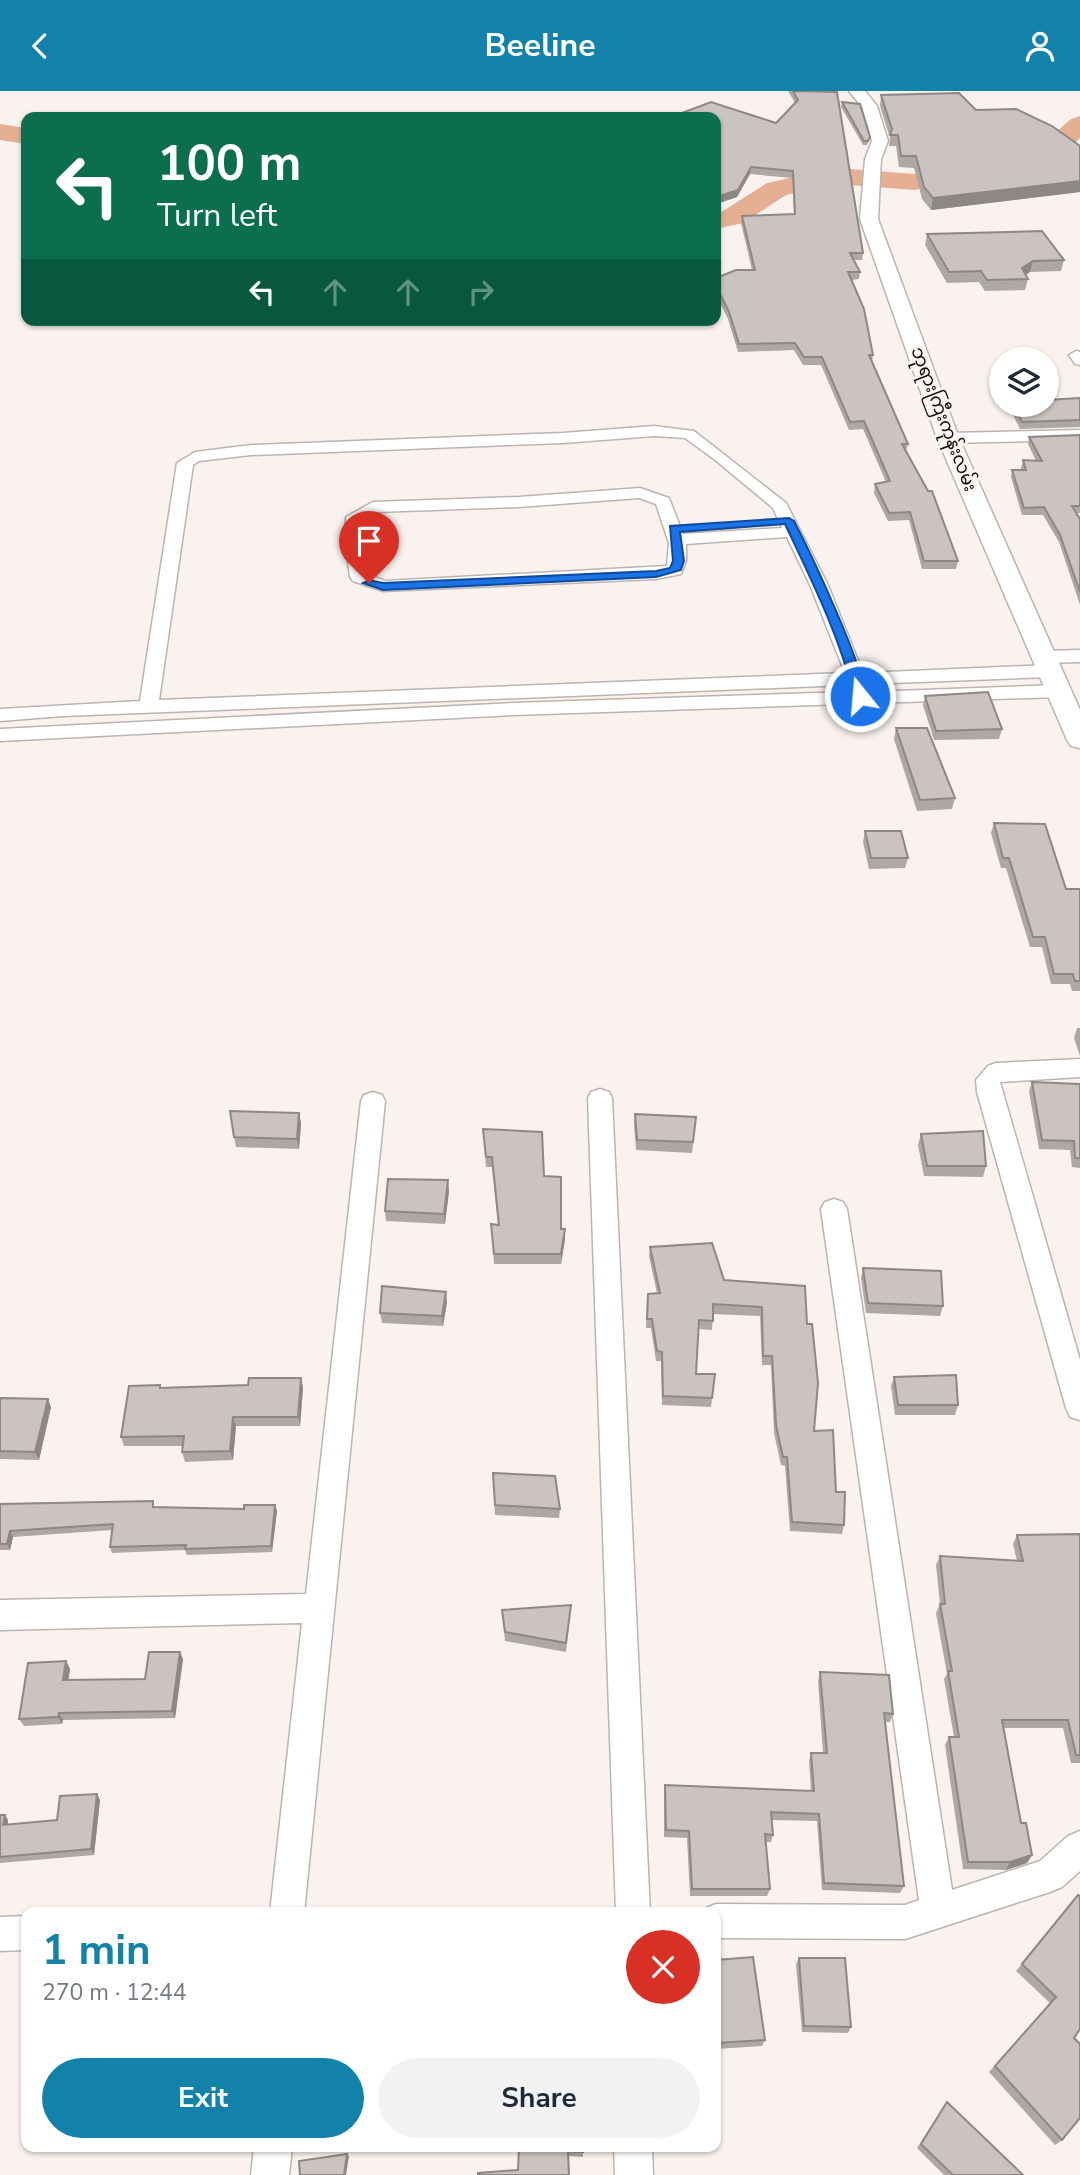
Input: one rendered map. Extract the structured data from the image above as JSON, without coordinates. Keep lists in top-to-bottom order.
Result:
{
  "streets": {
    "street": ["ဘုရားကြီးကုန်းလမ်း"]
  },
  "page": {
    "header": "Beeline",
    "turn": ["100 m", "Turn left"],
    "heading": ["1 min", "270 m · 12:44"],
    "buttons": ["Exit", "Share"]
  }
}
